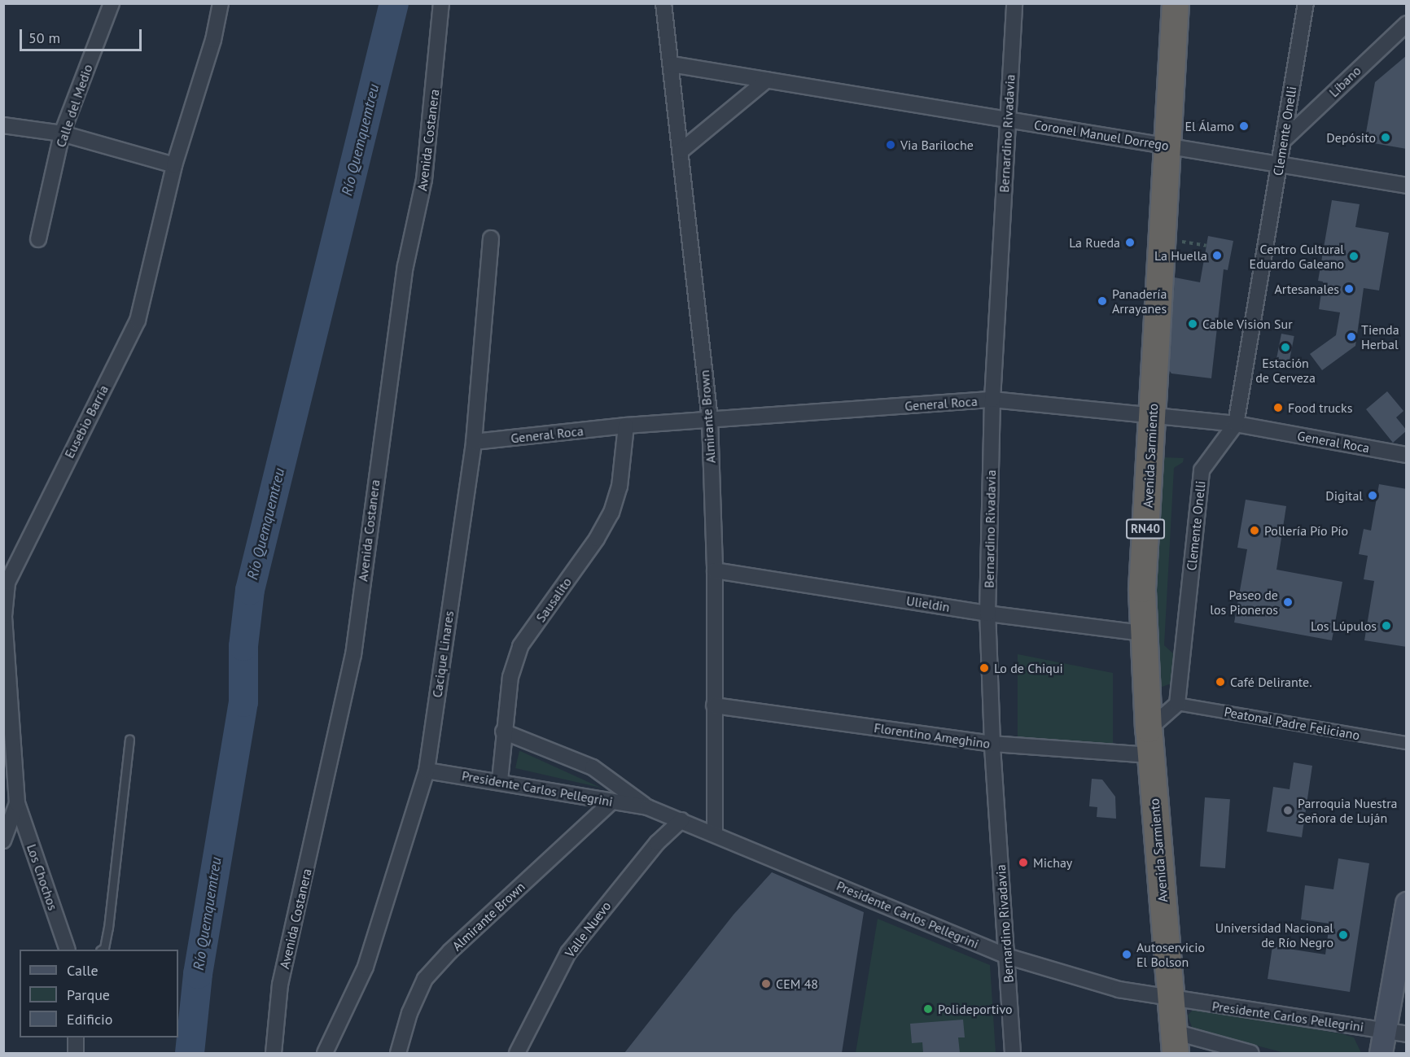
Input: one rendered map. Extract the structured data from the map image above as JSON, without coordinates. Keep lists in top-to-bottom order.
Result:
{
  "streets": {
    "highway": ["Avenida Sarmiento", "RN40"],
    "street": [
      "Líbano",
      "Calle del Medio",
      "Clemente Onelli",
      "Bernardino Rivadavia",
      "Coronel Manuel Dorrego",
      "Avenida Costanera",
      "General Roca",
      "Almirante Brown",
      "Eusebio Barría",
      "Sausalito",
      "Ulieldin",
      "Cacique Linares",
      "Peatonal Padre Feliciano",
      "Florentino Ameghino",
      "Presidente Carlos Pellegrini",
      "Los Chochos",
      "Valle Nuevo"
    ]
  },
  "crossings": [
    ["Líbano", "Clemente Onelli"],
    ["Clemente Onelli", "Coronel Manuel Dorrego"],
    ["Clemente Onelli", "General Roca"],
    ["Clemente Onelli", "Peatonal Padre Feliciano"],
    ["Bernardino Rivadavia", "Coronel Manuel Dorrego"],
    ["Bernardino Rivadavia", "General Roca"],
    ["Bernardino Rivadavia", "Ulieldin"],
    ["Bernardino Rivadavia", "Florentino Ameghino"],
    ["Bernardino Rivadavia", "Presidente Carlos Pellegrini"],
    ["Coronel Manuel Dorrego", "Almirante Brown"],
    ["Coronel Manuel Dorrego", "Avenida Sarmiento"],
    ["General Roca", "Almirante Brown"],
    ["General Roca", "Avenida Sarmiento"],
    ["General Roca", "Sausalito"],
    ["General Roca", "Cacique Linares"],
    ["Almirante Brown", "Ulieldin"],
    ["Almirante Brown", "Florentino Ameghino"],
    ["Almirante Brown", "Presidente Carlos Pellegrini"],
    ["Eusebio Barría", "Los Chochos"],
    ["Avenida Sarmiento", "Ulieldin"],
    ["Avenida Sarmiento", "Florentino Ameghino"],
    ["Avenida Sarmiento", "Presidente Carlos Pellegrini"],
    ["Sausalito", "Presidente Carlos Pellegrini"],
    ["Cacique Linares", "Presidente Carlos Pellegrini"],
    ["Presidente Carlos Pellegrini", "Valle Nuevo"]
  ],
  "water": ["Río Quemquemtreu"],
  "places": [
    "El Álamo",
    "Depósito",
    "Via Bariloche",
    "La Rueda",
    "La Huella",
    "Centro Cultural Eduardo Galeano",
    "Artesanales",
    "Panadería Arrayanes",
    "Cable Vision Sur",
    "Tienda Herbal",
    "Estación de Cerveza",
    "Food trucks",
    "Digital",
    "Pollería Pío Pío",
    "Paseo de los Pioneros",
    "Los Lúpulos",
    "Lo de Chiqui",
    "Café Delirante.",
    "Parroquia Nuestra Señora de Luján",
    "Michay",
    "Universidad Nacional de Río Negro",
    "Autoservicio El Bolson",
    "CEM 48",
    "Polideportivo"
  ],
  "legend": ["Calle", "Parque", "Edificio"],
  "scale_bar": "50 m"
}
